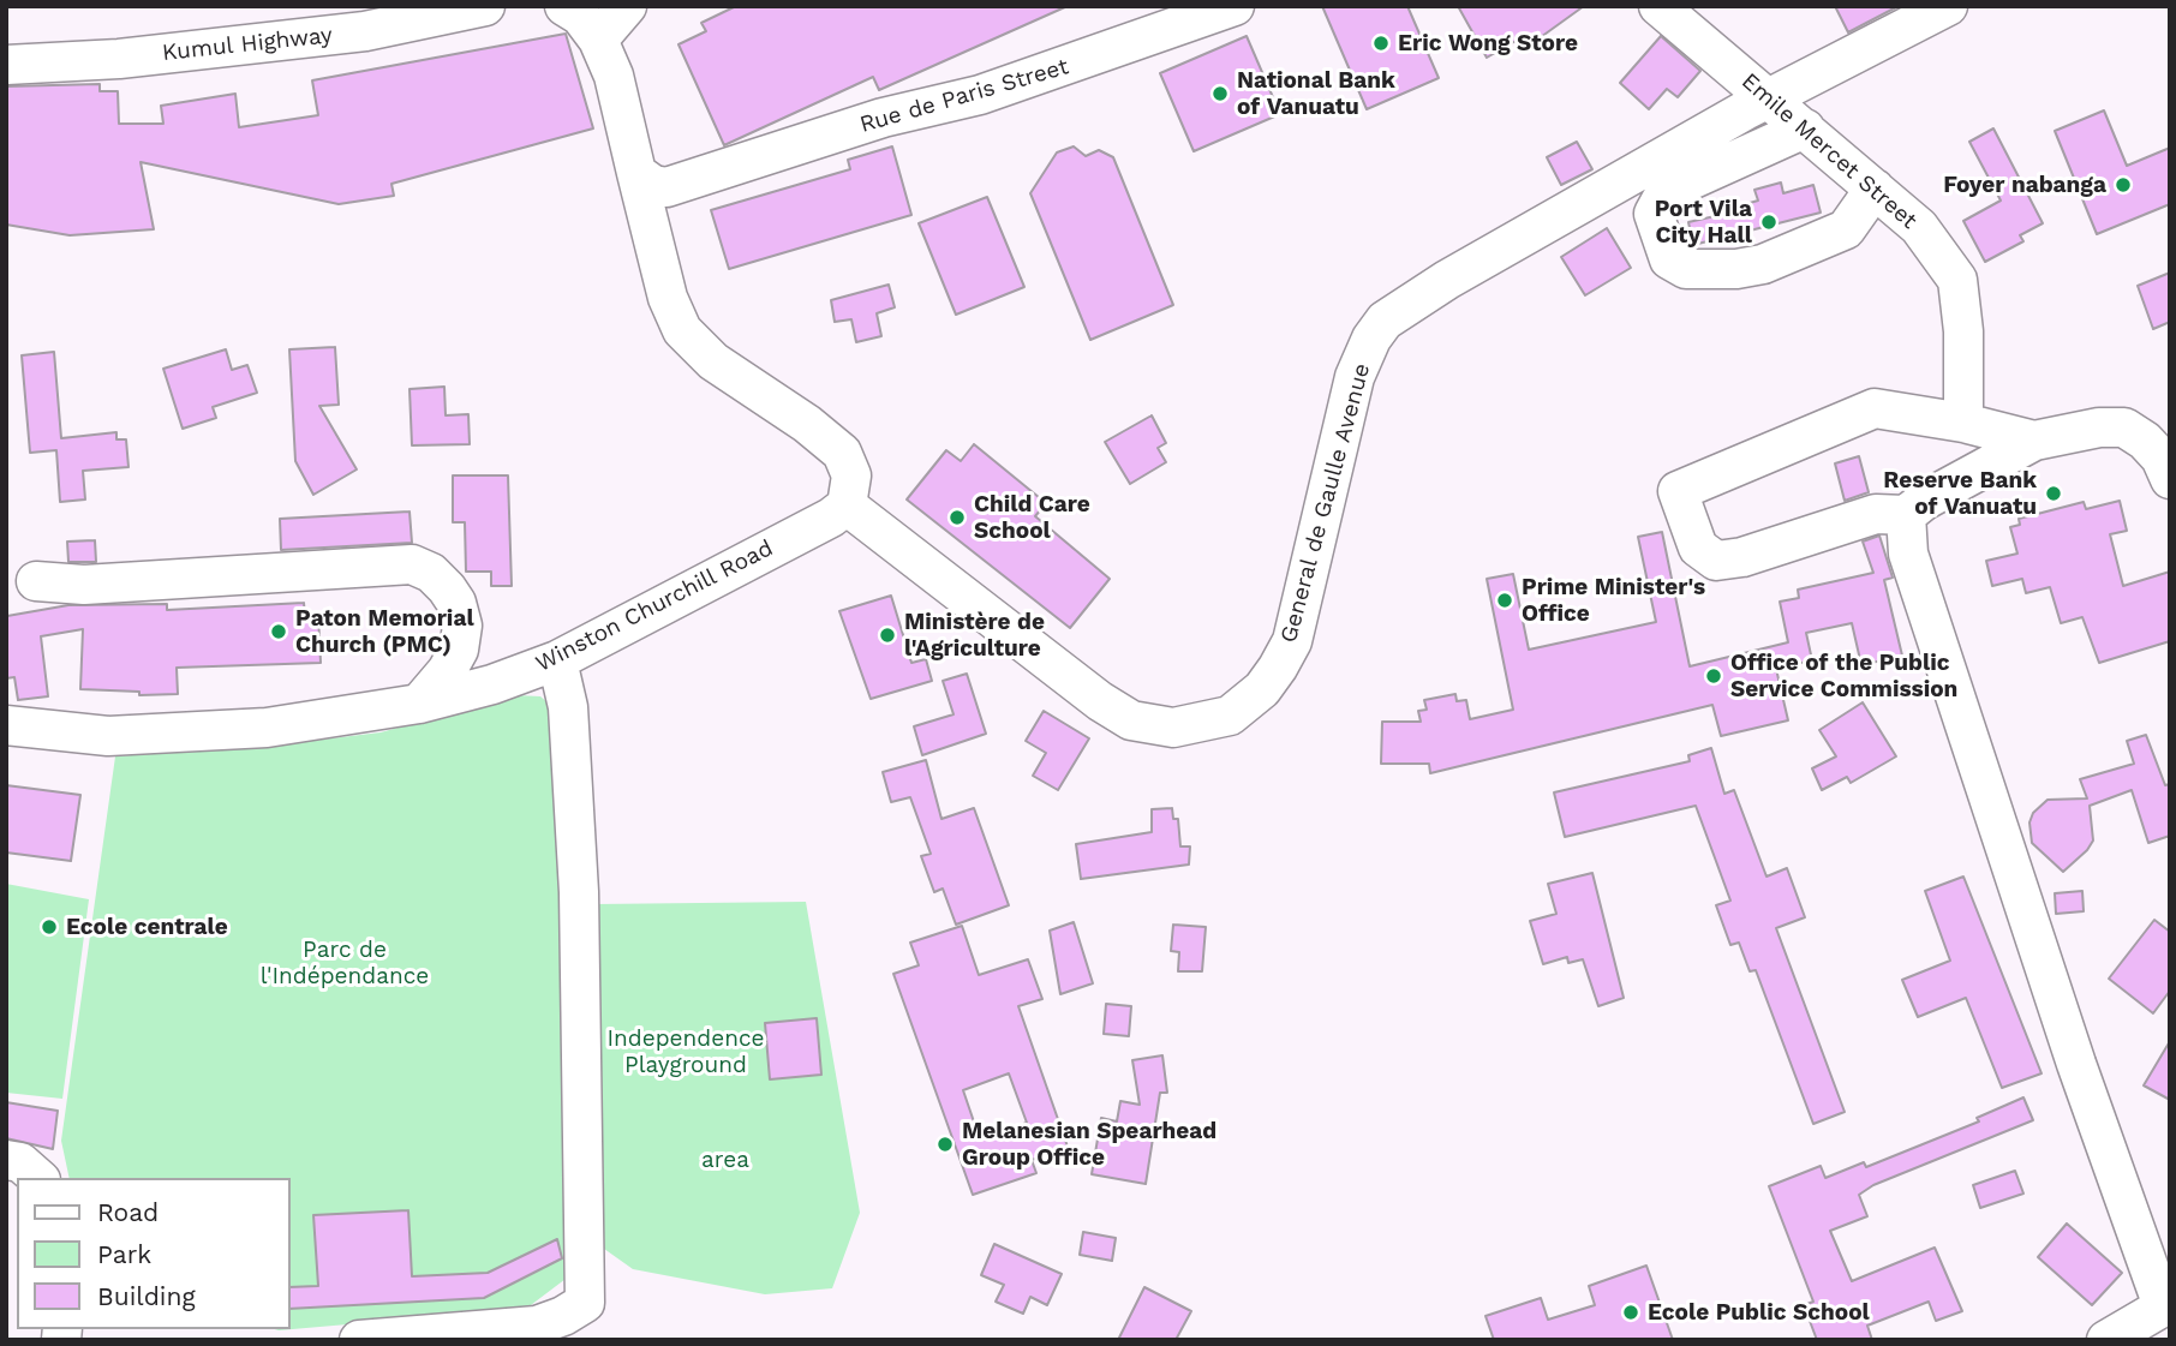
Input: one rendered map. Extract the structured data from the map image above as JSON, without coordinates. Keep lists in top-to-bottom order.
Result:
{
  "streets": {
    "street": [
      "Kumul Highway",
      "Rue de Paris Street",
      "Emile Mercet Street",
      "General de Gaulle Avenue",
      "Winston Churchill Road"
    ]
  },
  "crossings": [
    ["Emile Mercet Street", "General de Gaulle Avenue"],
    ["General de Gaulle Avenue", "Winston Churchill Road"]
  ],
  "parks": ["Parc de l'Indépendance", "Independence Playground", "area"],
  "places": [
    "Eric Wong Store",
    "National Bank of Vanuatu",
    "Foyer nabanga",
    "Port Vila City Hall",
    "Reserve Bank of Vanuatu",
    "Child Care School",
    "Prime Minister's Office",
    "Paton Memorial Church (PMC)",
    "Ministère de l'Agriculture",
    "Office of the Public Service Commission",
    "Ecole centrale",
    "Melanesian Spearhead Group Office",
    "Ecole Public School"
  ],
  "legend": ["Road", "Park", "Building"]
}
